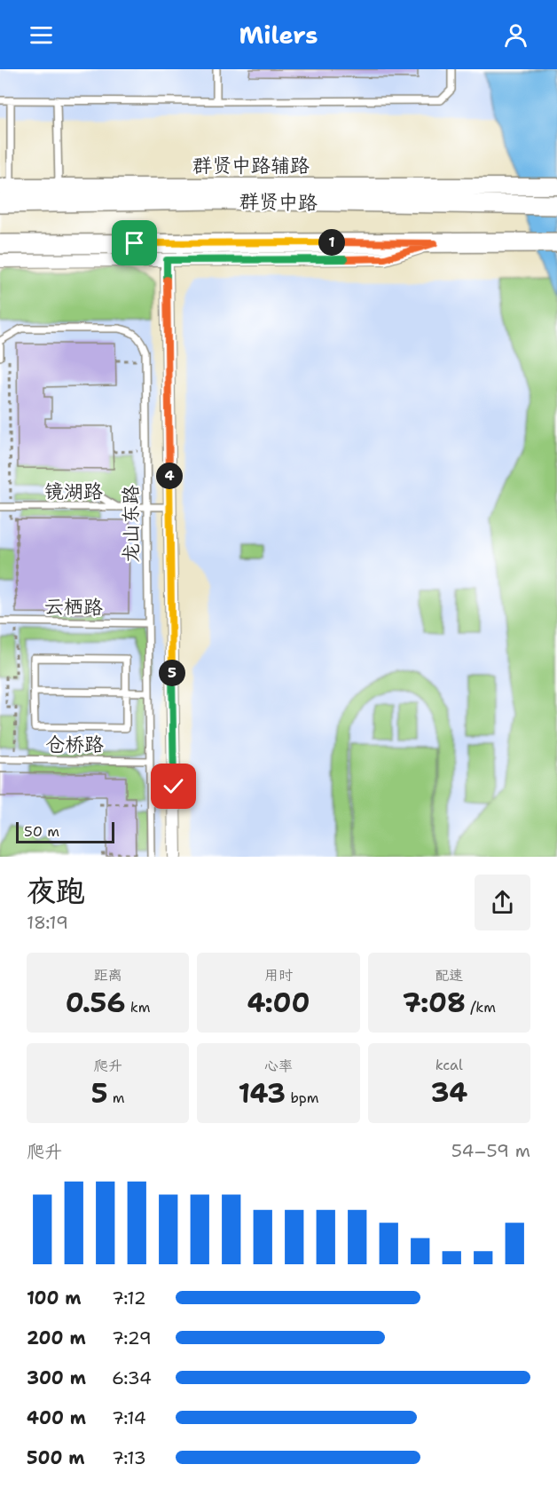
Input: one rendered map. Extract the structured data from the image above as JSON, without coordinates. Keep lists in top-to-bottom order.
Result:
{
  "streets": {
    "main road": ["群贤中路辅路", "群贤中路"],
    "lane": [
      "镜湖路",
      "龙山东路",
      "云栖路",
      "仓桥路"
    ]
  },
  "crossings": [
    ["镜湖路", "龙山东路"],
    ["龙山东路", "云栖路"],
    ["龙山东路", "仓桥路"]
  ],
  "scale_bar": "50 m",
  "page": {
    "header": "Milers",
    "pins": ["1", "4", "5"],
    "scale": "50 m",
    "heading": ["夜跑", "18:19"],
    "stats": [
      ["距离", "0.56 km"],
      ["用时", "4:00"],
      ["配速", "7:08 /km"],
      ["爬升", "5 m"],
      ["心率", "143 bpm"],
      ["kcal", "34"]
    ],
    "chart": ["爬升", "54–59 m"],
    "list": [
      {
        "name": "100 m",
        "note": "7:12"
      },
      {
        "name": "200 m",
        "note": "7:29"
      },
      {
        "name": "300 m",
        "note": "6:34"
      },
      {
        "name": "400 m",
        "note": "7:14"
      },
      {
        "name": "500 m",
        "note": "7:13"
      }
    ]
  }
}
